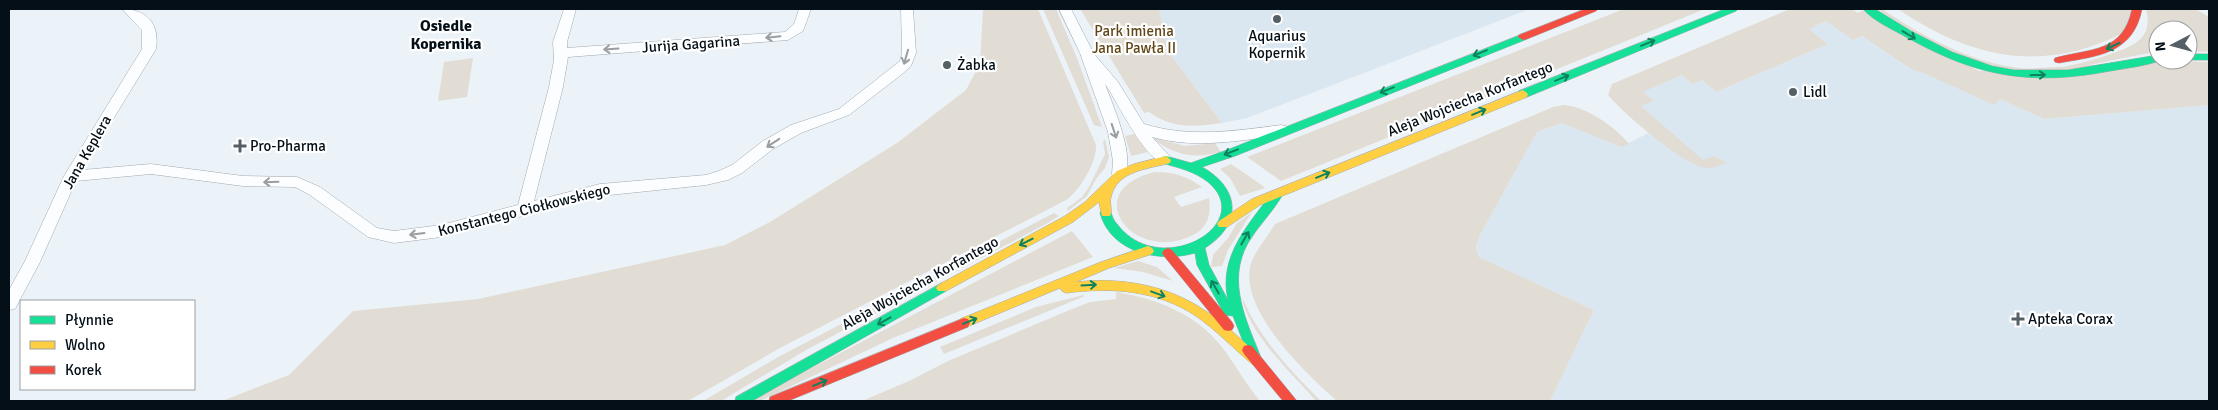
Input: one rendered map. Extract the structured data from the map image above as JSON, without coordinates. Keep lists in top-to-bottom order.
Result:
{
  "streets": {
    "main road": ["Aleja Wojciecha Korfantego"],
    "street": ["Jurija Gagarina", "Jana Keplera", "Konstantego Ciołkowskiego"]
  },
  "crossings": [
    ["Jana Keplera", "Konstantego Ciołkowskiego"]
  ],
  "one_way": ["Jurija Gagarina", "Konstantego Ciołkowskiego"],
  "districts": ["Osiedle Kopernika"],
  "parks": ["Park imienia Jana Pawła II"],
  "places": {
    "other": ["Aquarius Kopernik", "Żabka", "Lidl"],
    "health": ["Pro-Pharma", "Apteka Corax"]
  },
  "legend": ["Płynnie", "Wolno", "Korek"],
  "north": "left"
}
